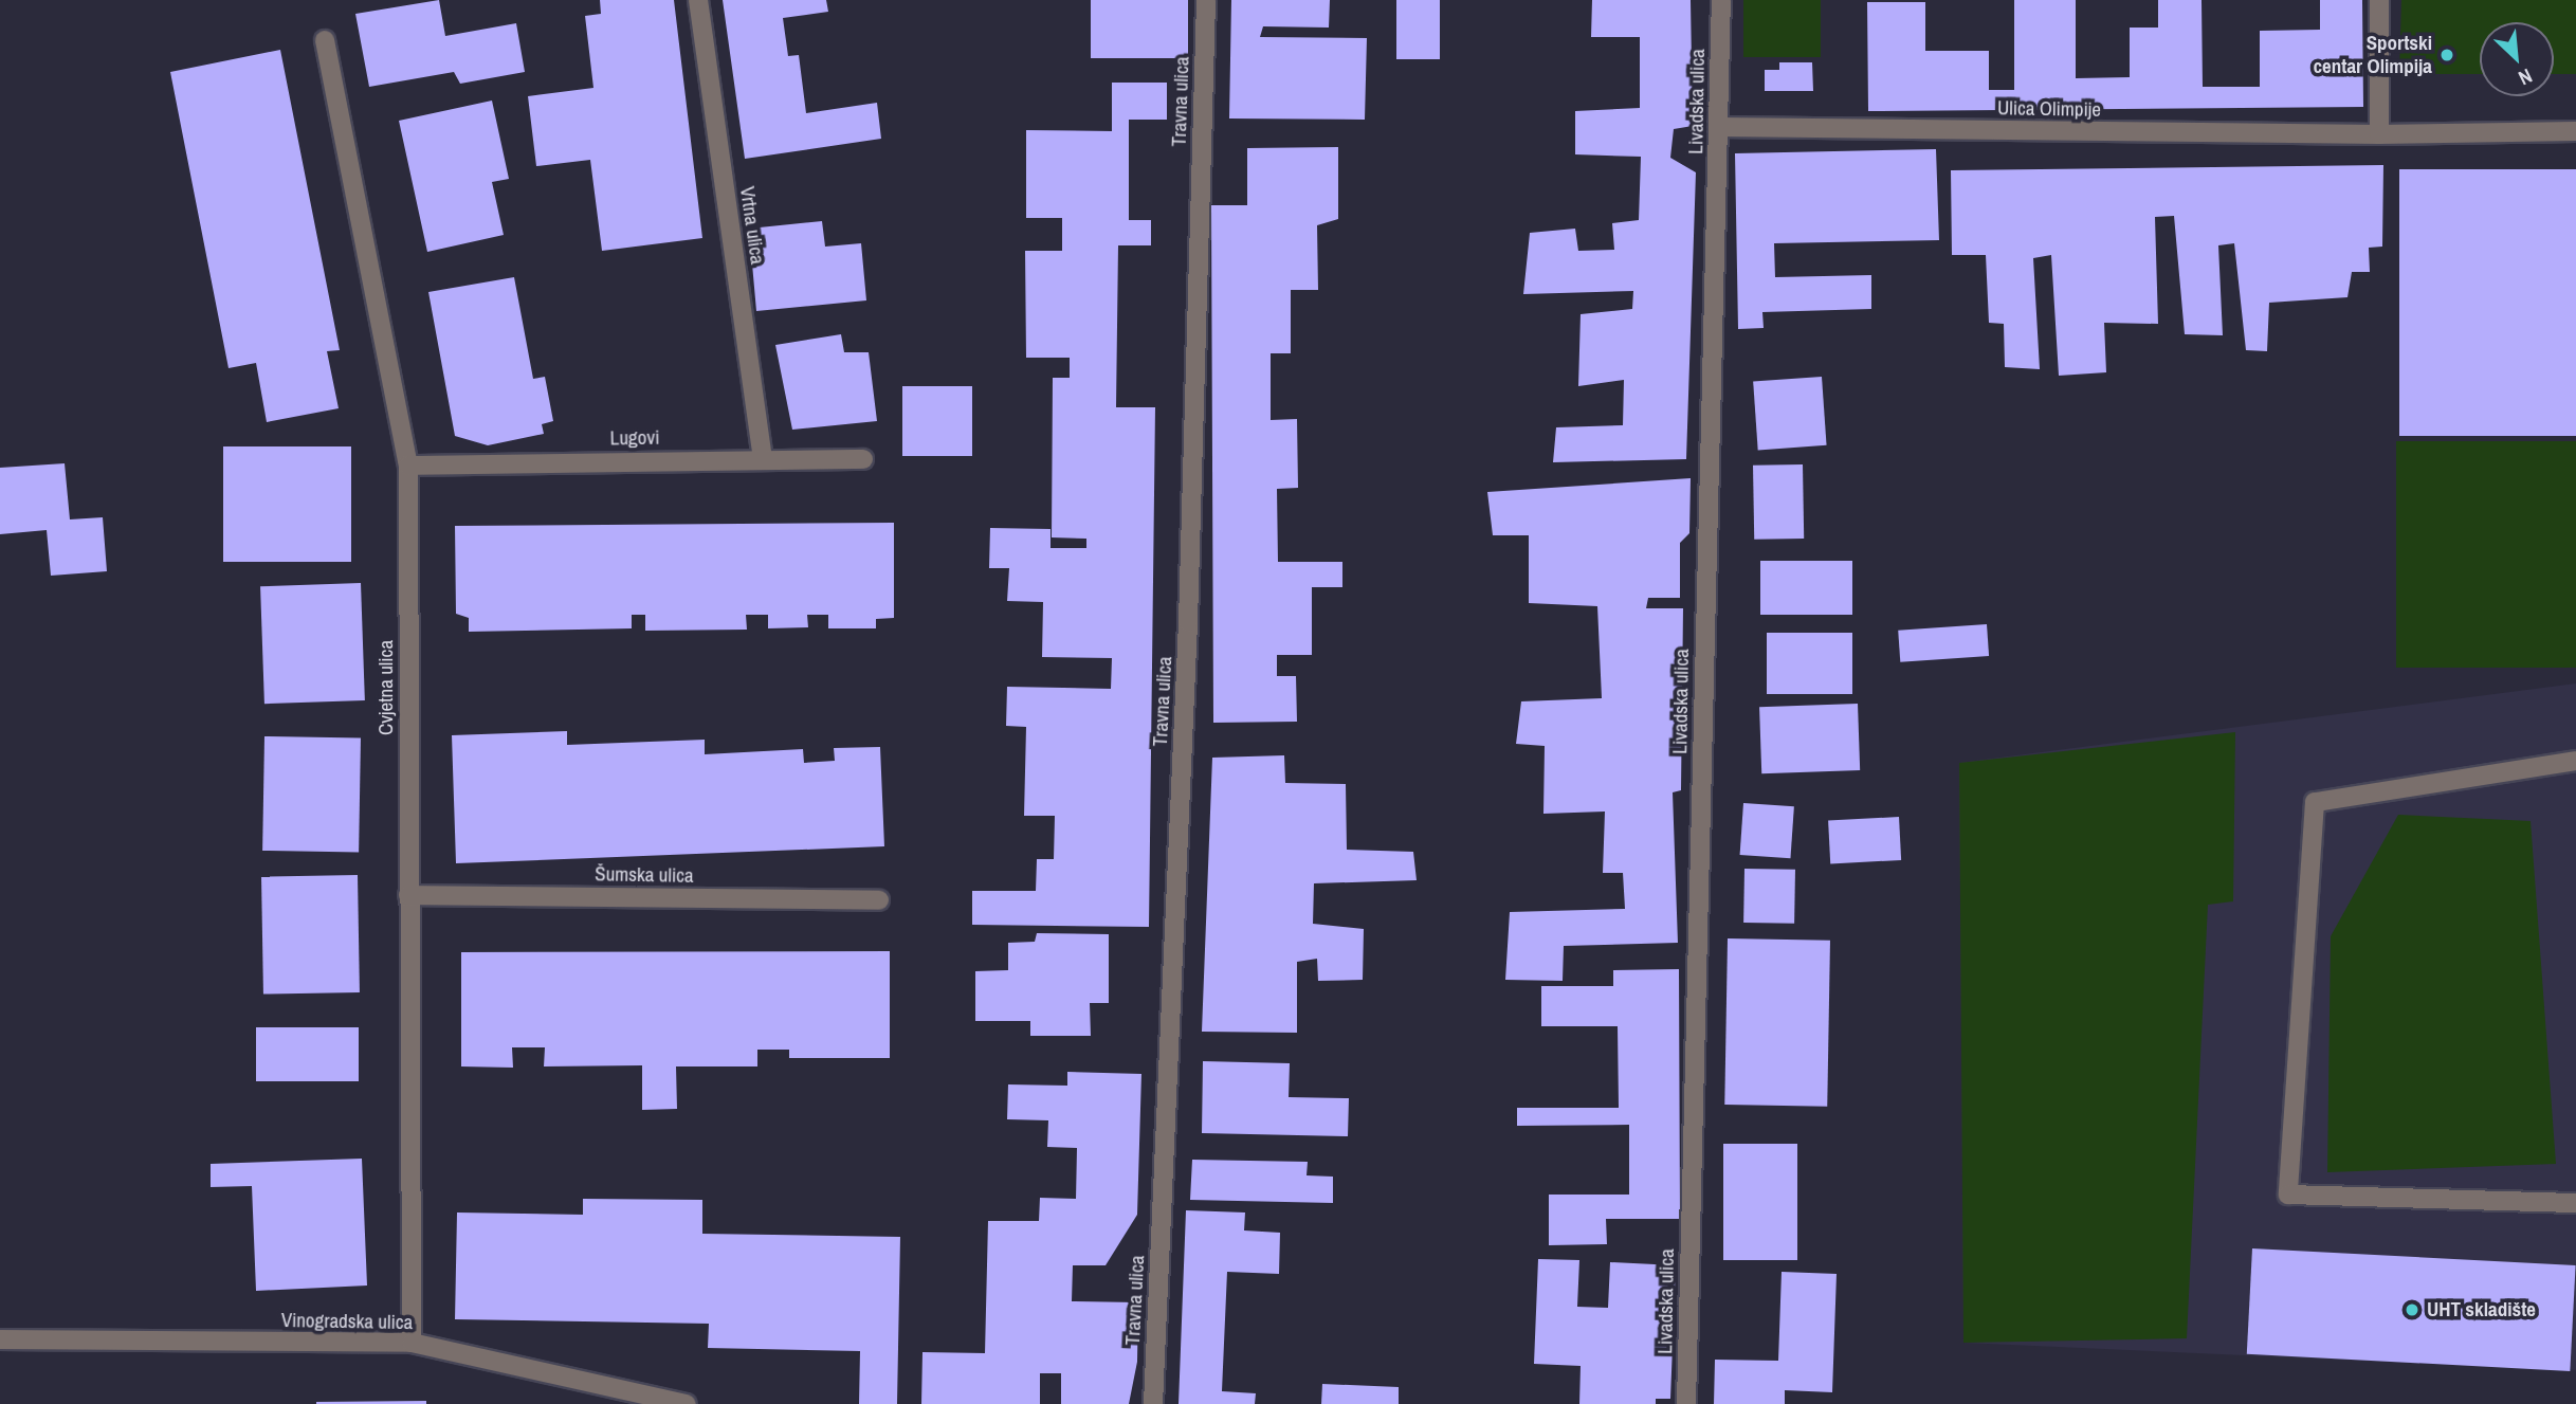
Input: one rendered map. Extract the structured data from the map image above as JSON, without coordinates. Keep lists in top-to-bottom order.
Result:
{
  "streets": {
    "street": [
      "Travna ulica",
      "Livadska ulica",
      "Ulica Olimpije",
      "Vrtna ulica",
      "Lugovi",
      "Cvjetna ulica",
      "Šumska ulica",
      "Vinogradska ulica"
    ]
  },
  "crossings": [
    ["Livadska ulica", "Ulica Olimpije"],
    ["Vrtna ulica", "Lugovi"],
    ["Lugovi", "Cvjetna ulica"],
    ["Cvjetna ulica", "Šumska ulica"],
    ["Cvjetna ulica", "Vinogradska ulica"]
  ],
  "places": ["Sportski centar Olimpija", "UHT skladište"],
  "north": "bottom right"
}
